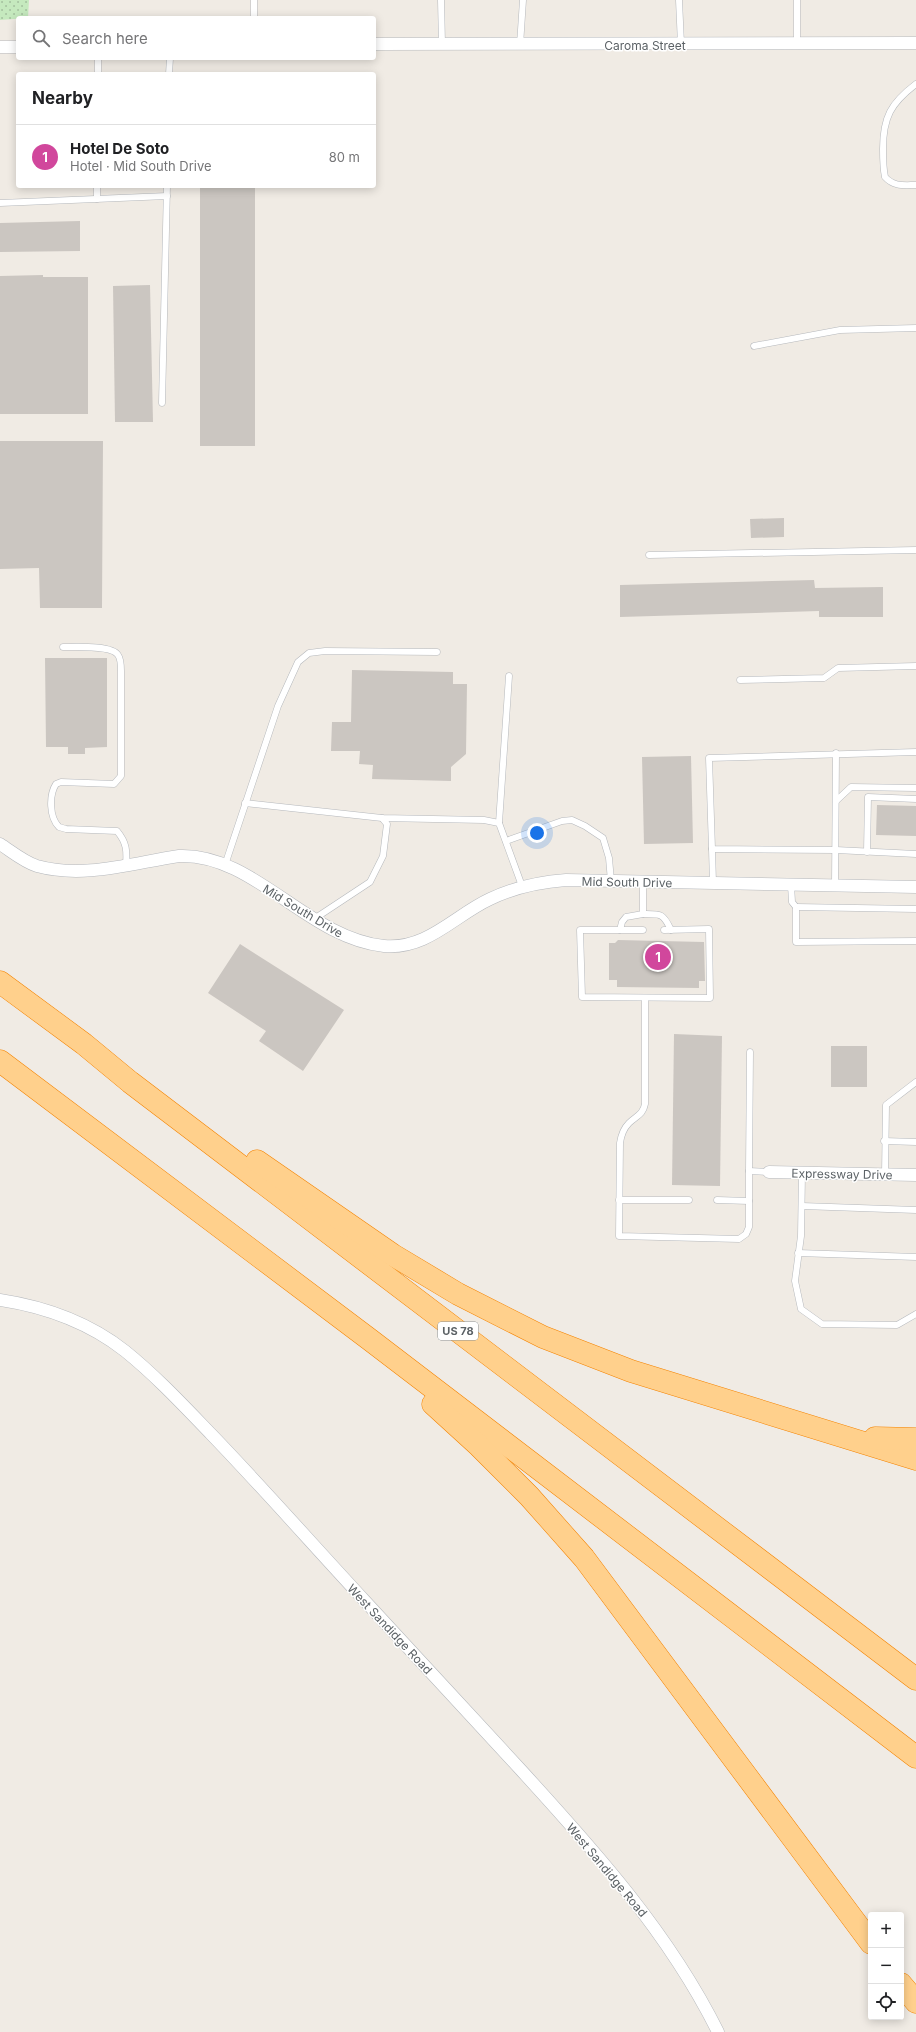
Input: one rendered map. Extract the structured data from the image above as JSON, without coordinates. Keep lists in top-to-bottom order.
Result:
{
  "streets": {
    "highway": ["US 78"],
    "street": [
      "Caroma Street",
      "Mid South Drive",
      "Expressway Drive",
      "West Sandidge Road"
    ]
  },
  "page": {
    "search": "Search here",
    "heading": "Nearby",
    "list": [
      {
        "mark": "1",
        "name": "Hotel De Soto",
        "note": "Hotel · Mid South Drive",
        "value": "80 m"
      }
    ],
    "pins": "1",
    "map_buttons": ["+", "−"]
  }
}
